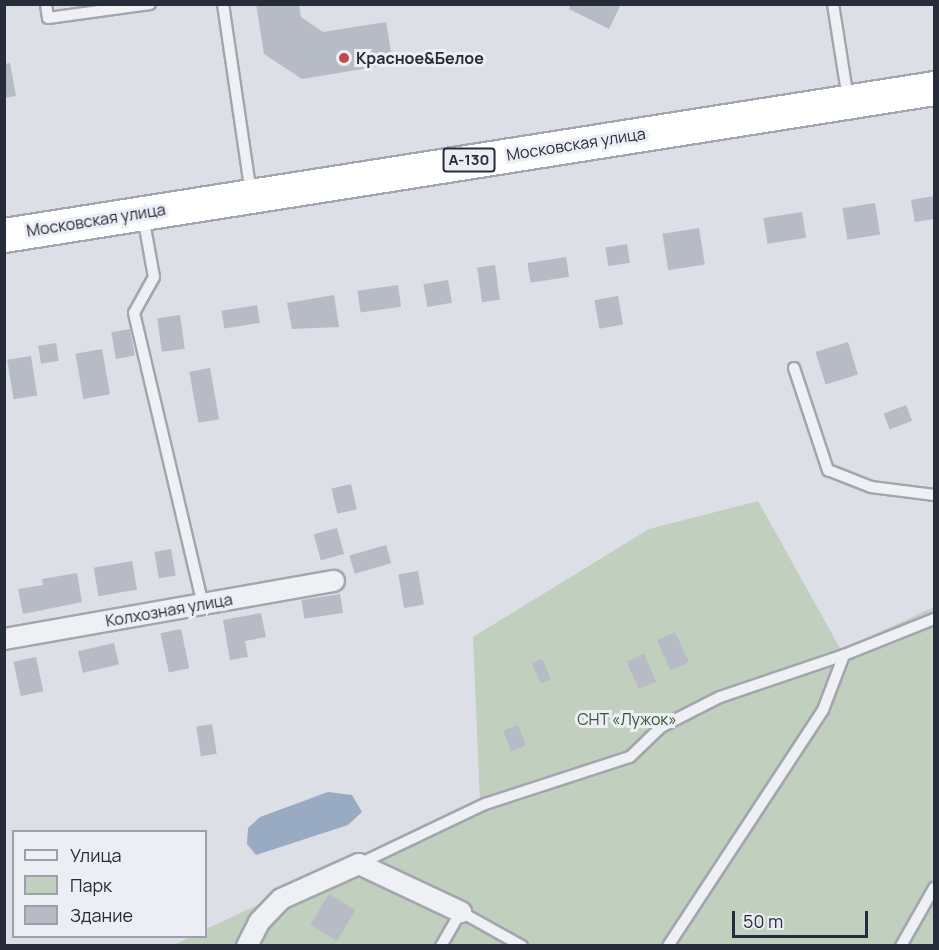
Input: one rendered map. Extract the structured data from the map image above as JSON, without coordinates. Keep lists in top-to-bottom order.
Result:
{
  "streets": {
    "highway": ["Московская улица", "А-130"],
    "street": ["Колхозная улица"]
  },
  "parks": ["СНТ «Лужок»"],
  "places": ["Красное&Белое"],
  "legend": ["Улица", "Парк", "Здание"],
  "scale_bar": "50 m"
}
